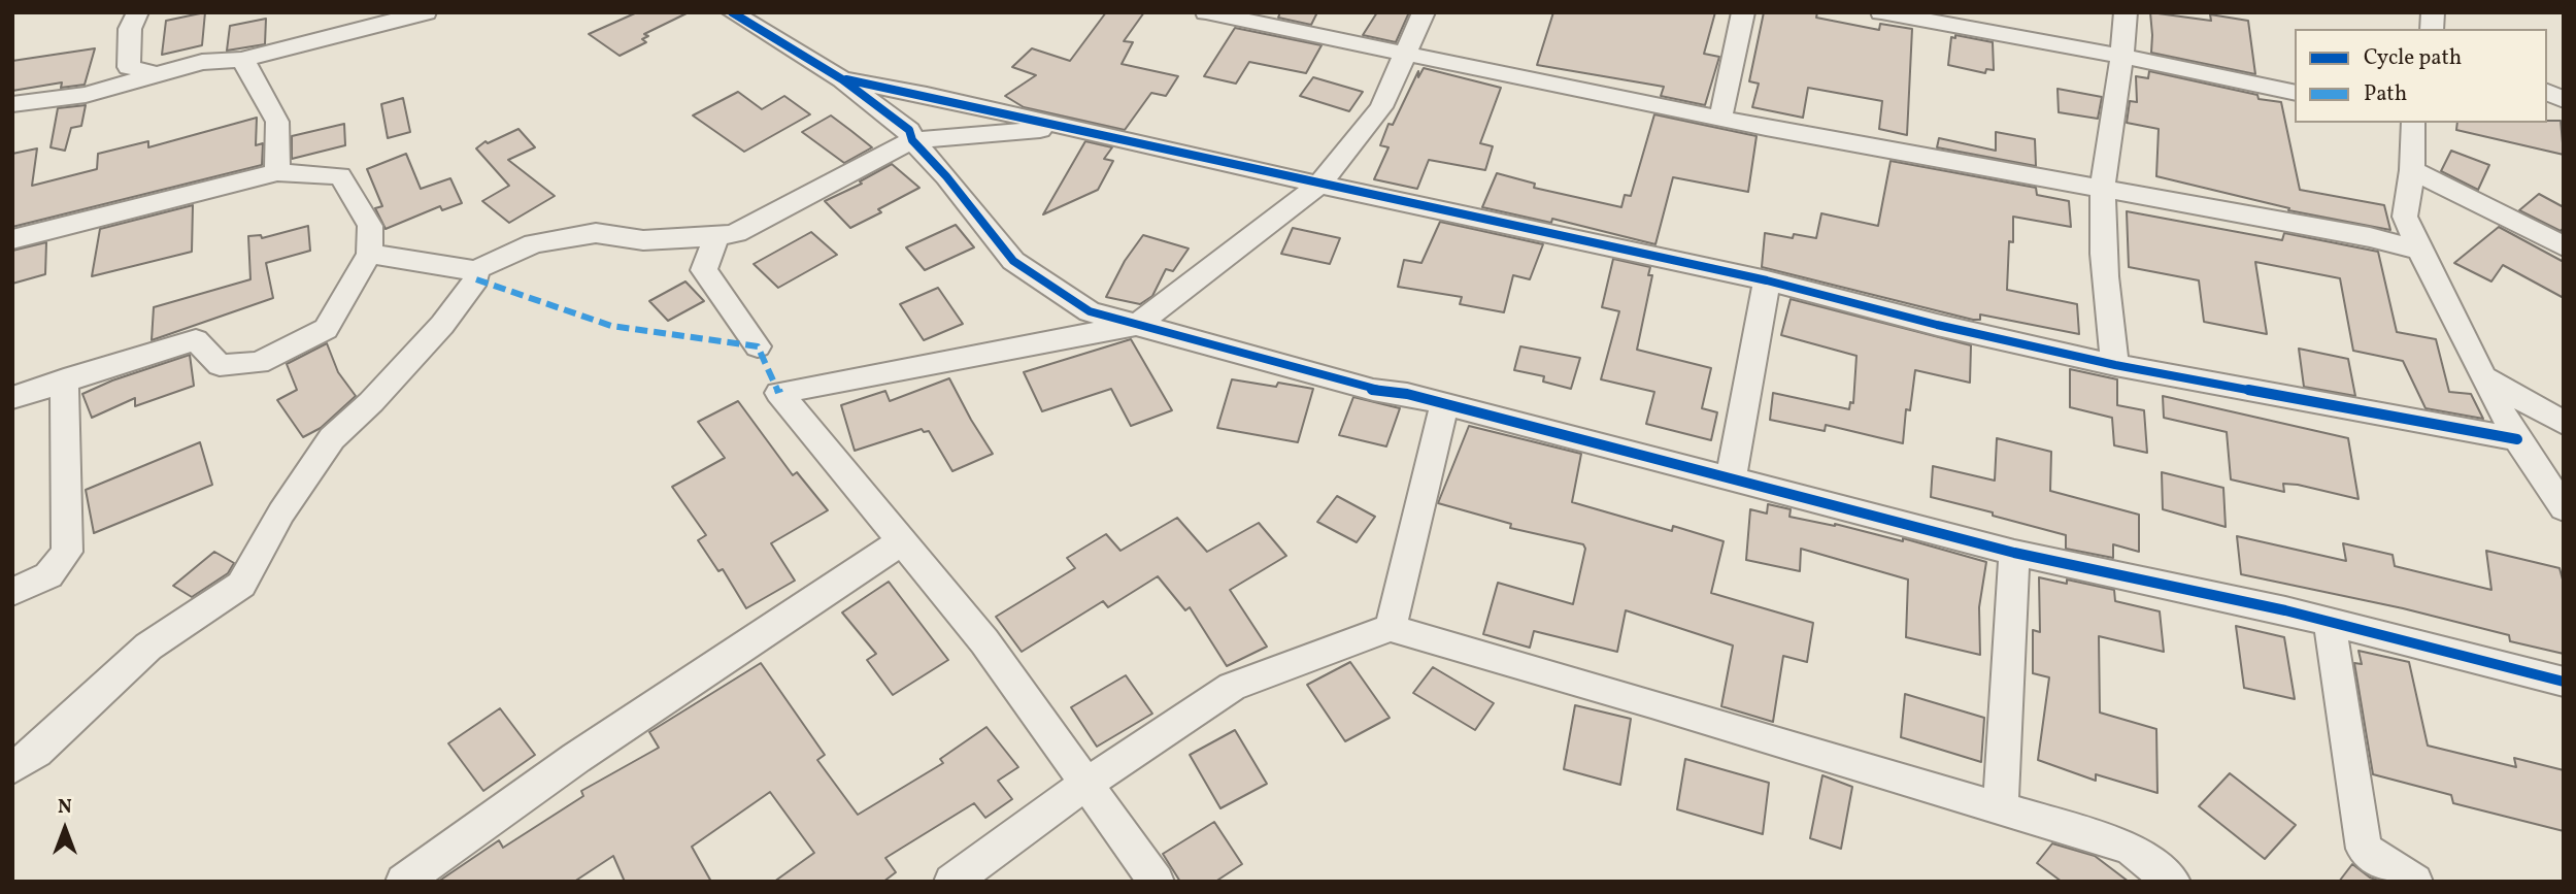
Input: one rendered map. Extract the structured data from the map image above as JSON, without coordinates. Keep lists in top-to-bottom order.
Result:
{
  "legend": ["Cycle path", "Path"],
  "north": "top"
}
